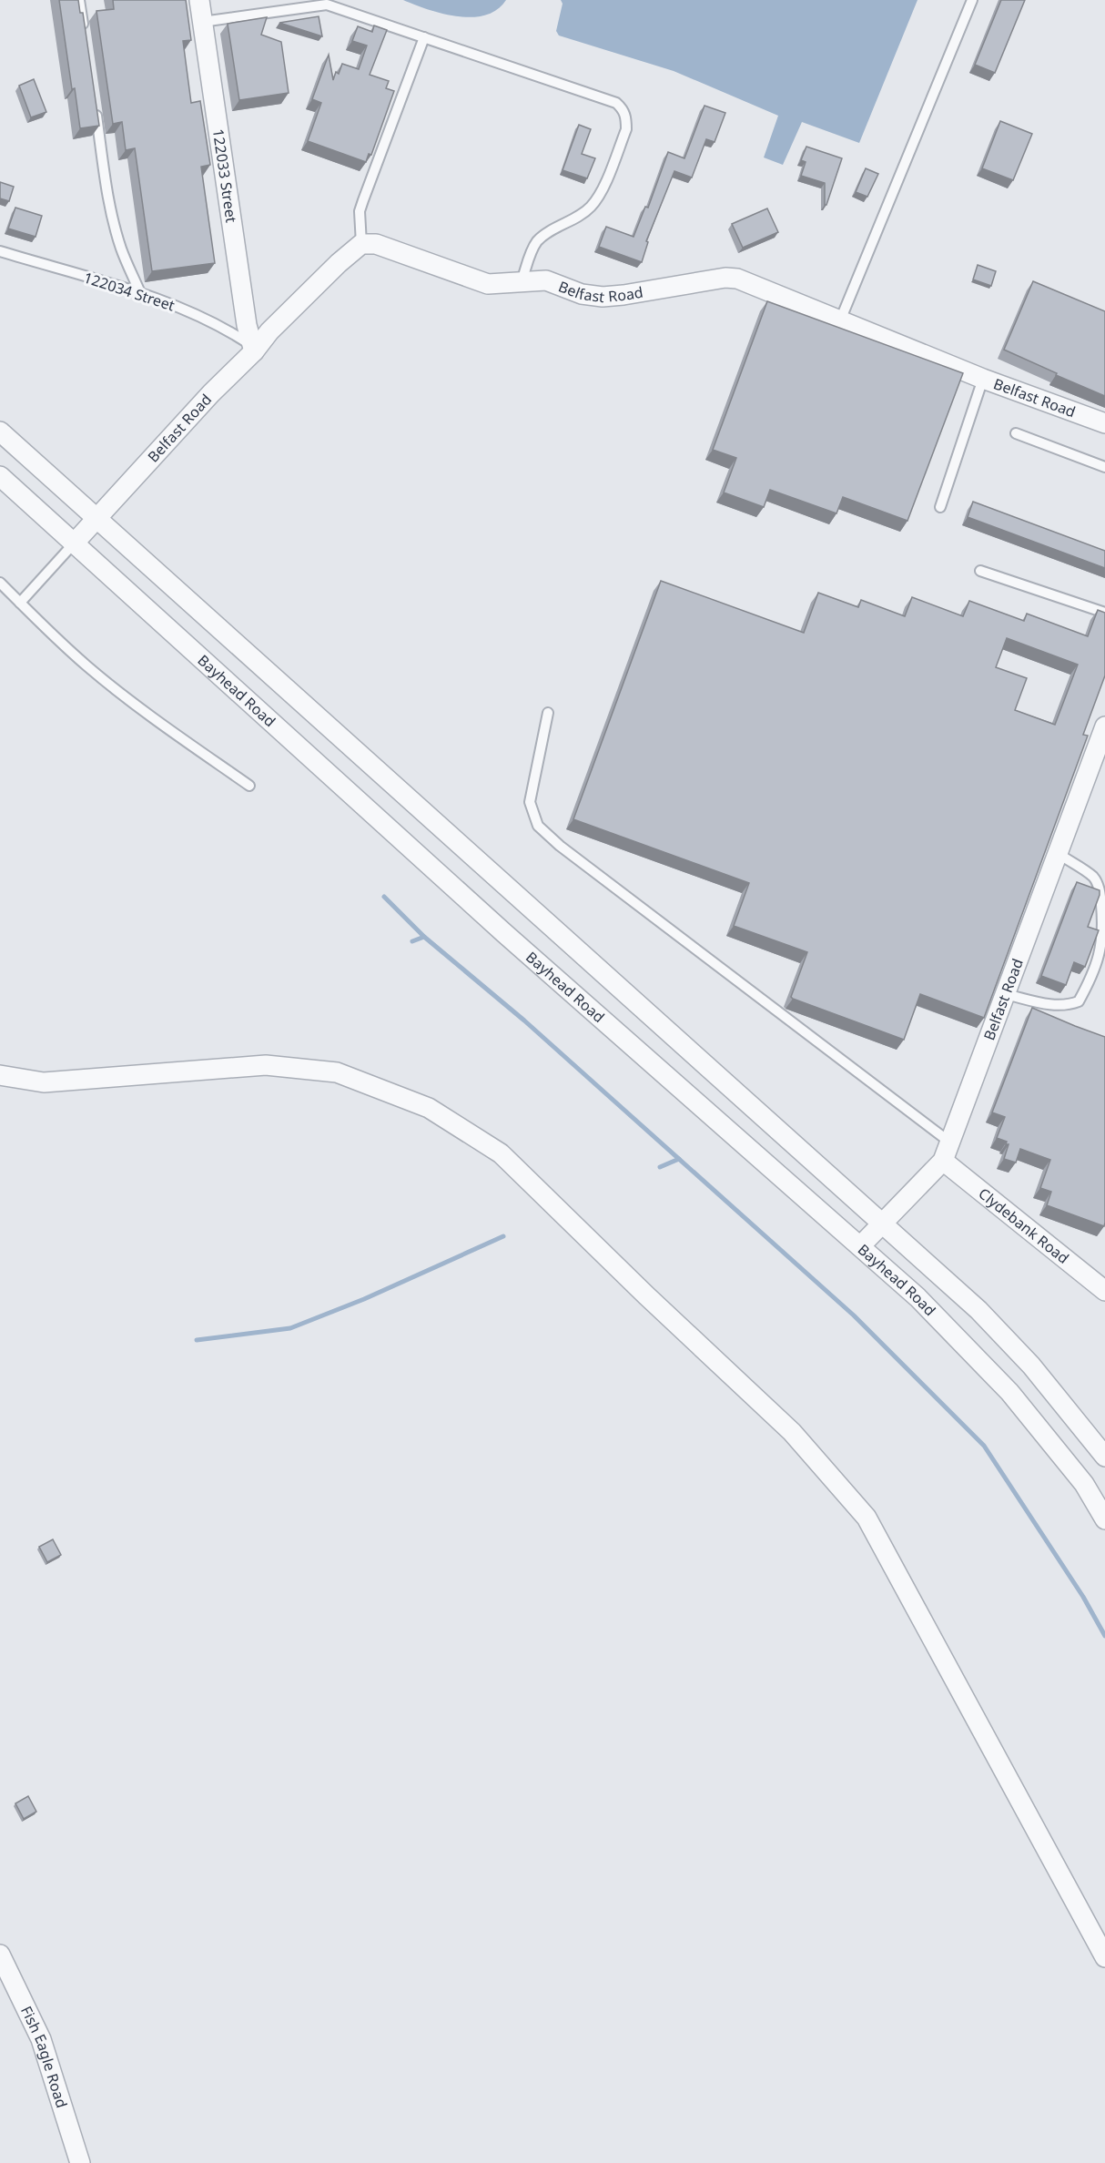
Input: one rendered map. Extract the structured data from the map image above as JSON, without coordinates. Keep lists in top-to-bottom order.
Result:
{
  "streets": {
    "street": [
      "122033 Street",
      "Belfast Road",
      "Bayhead Road",
      "Clydebank Road",
      "Fish Eagle Road"
    ],
    "lane": ["122034 Street"]
  },
  "crossings": [
    ["122033 Street", "Belfast Road"],
    ["122033 Street", "122034 Street"],
    ["Belfast Road", "122034 Street"],
    ["Belfast Road", "Bayhead Road"],
    ["Belfast Road", "Clydebank Road"]
  ]
}
